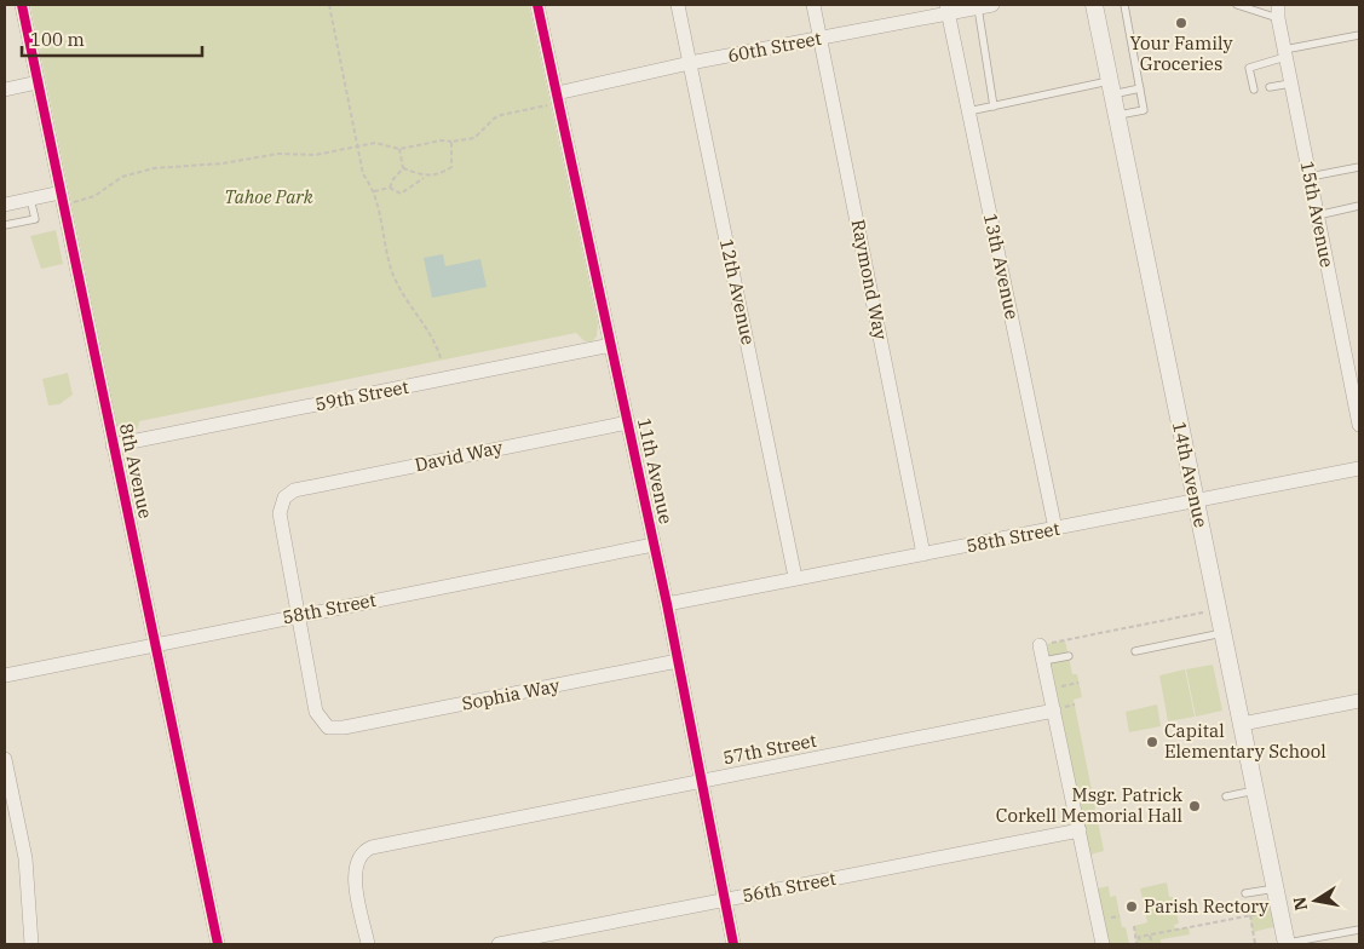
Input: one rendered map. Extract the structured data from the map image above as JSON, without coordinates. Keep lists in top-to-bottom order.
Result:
{
  "streets": {
    "street": [
      "60th Street",
      "15th Avenue",
      "13th Avenue",
      "Raymond Way",
      "12th Avenue",
      "59th Street",
      "David Way",
      "8th Avenue",
      "11th Avenue",
      "14th Avenue",
      "58th Street",
      "Sophia Way",
      "57th Street",
      "56th Street"
    ]
  },
  "crossings": [
    ["60th Street", "13th Avenue"],
    ["60th Street", "Raymond Way"],
    ["60th Street", "12th Avenue"],
    ["60th Street", "11th Avenue"],
    ["13th Avenue", "58th Street"],
    ["Raymond Way", "58th Street"],
    ["12th Avenue", "58th Street"],
    ["59th Street", "8th Avenue"],
    ["59th Street", "11th Avenue"],
    ["David Way", "11th Avenue"],
    ["David Way", "58th Street"],
    ["David Way", "Sophia Way"],
    ["8th Avenue", "58th Street"],
    ["11th Avenue", "58th Street"],
    ["11th Avenue", "Sophia Way"],
    ["11th Avenue", "57th Street"],
    ["11th Avenue", "56th Street"],
    ["14th Avenue", "58th Street"],
    ["58th Street", "Sophia Way"]
  ],
  "parks": ["Tahoe Park"],
  "places": [
    "Your Family Groceries",
    "Capital Elementary School",
    "Msgr. Patrick Corkell Memorial Hall",
    "Parish Rectory"
  ],
  "scale_bar": "100 m",
  "north": "left"
}
